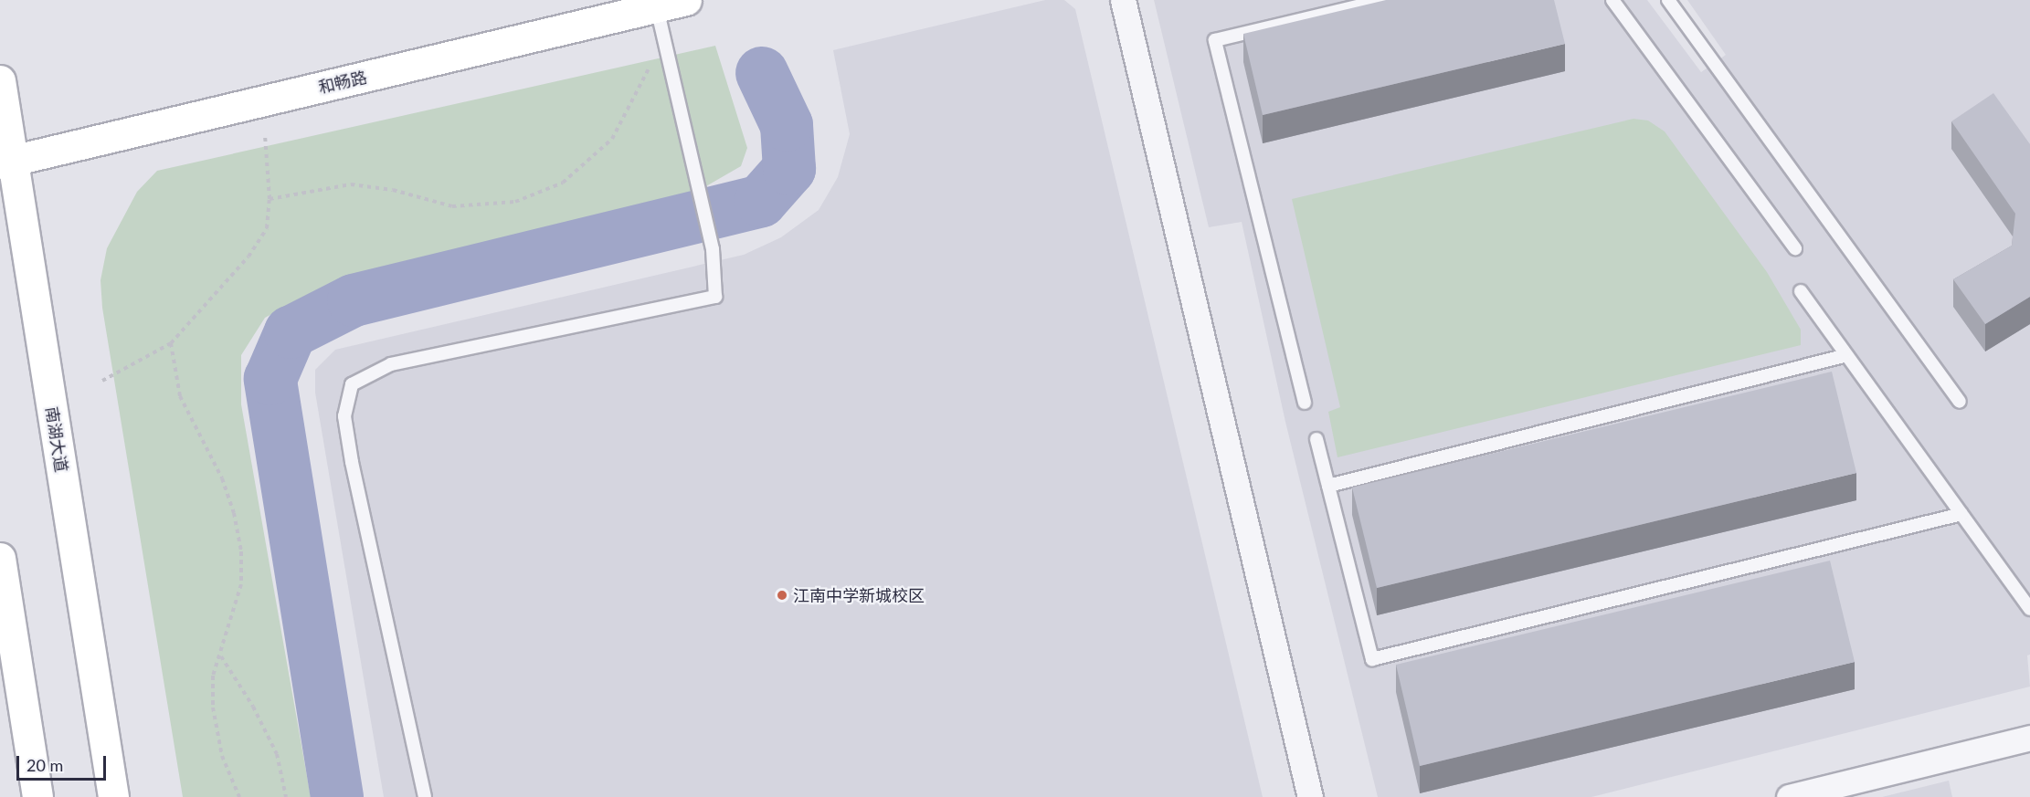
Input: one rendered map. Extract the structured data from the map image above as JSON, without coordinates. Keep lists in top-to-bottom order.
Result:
{
  "streets": {
    "street": ["和畅路", "南湖大道"]
  },
  "crossings": [
    ["和畅路", "南湖大道"]
  ],
  "places": ["江南中学新城校区"],
  "scale_bar": "20 m"
}
